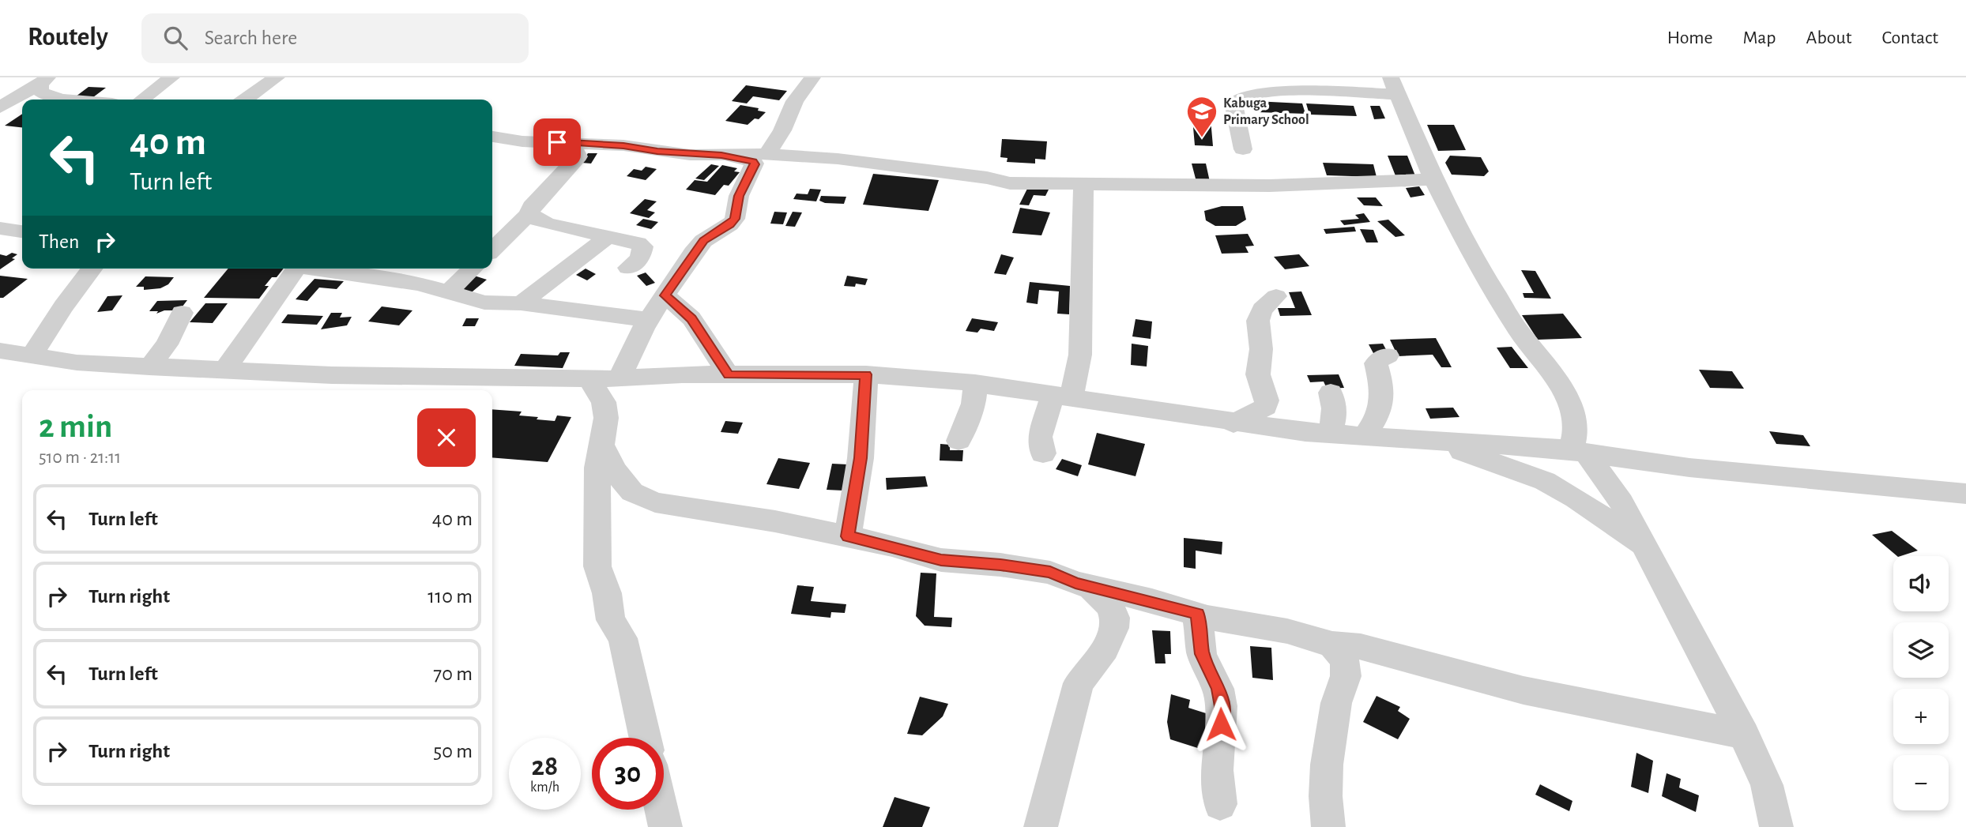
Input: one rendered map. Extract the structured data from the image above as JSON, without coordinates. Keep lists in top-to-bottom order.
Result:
{
  "places": {
    "school or university": ["Kabuga Primary School"]
  },
  "page": {
    "header": "Routely",
    "search": "Search here",
    "nav": [
      "Home",
      "Map",
      "About",
      "Contact"
    ],
    "turn": ["40 m", "Turn left"],
    "then": "Then",
    "heading": ["2 min", "510 m · 21:11"],
    "list": [
      {
        "name": "Turn left",
        "value": "40 m"
      },
      {
        "name": "Turn right",
        "value": "110 m"
      },
      {
        "name": "Turn left",
        "value": "70 m"
      },
      {
        "name": "Turn right",
        "value": "50 m"
      }
    ],
    "map_buttons": ["+", "−"],
    "speed": "28 km/h",
    "limit": "30"
  }
}
